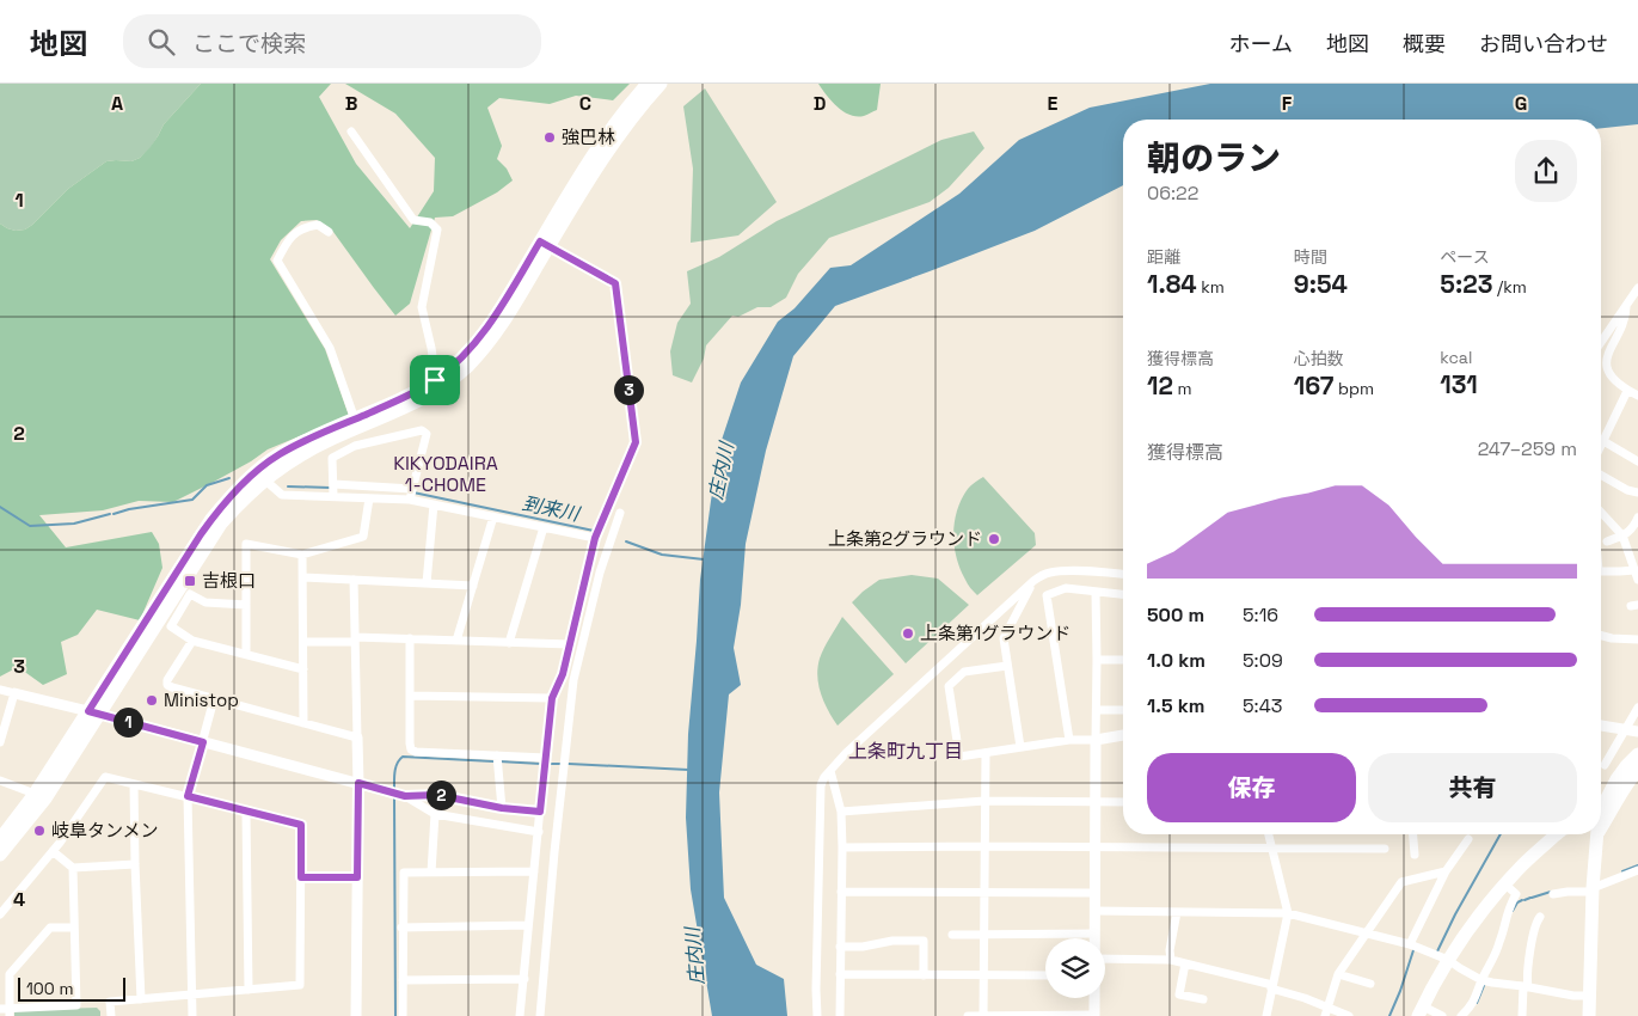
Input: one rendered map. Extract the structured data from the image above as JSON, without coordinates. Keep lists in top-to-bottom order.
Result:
{
  "districts": ["KIKYODAIRA 1-CHOME", "上条町九丁目"],
  "water": ["庄内川", "到来川"],
  "places": {
    "other": [
      "強巴林",
      "上条第2グラウンド",
      "上条第1グラウンド",
      "Ministop",
      "岐阜タンメン"
    ],
    "transit": ["吉根口"]
  },
  "scale_bar": "100 m",
  "page": {
    "header": "地図",
    "search": "ここで検索",
    "nav": [
      "ホーム",
      "地図",
      "概要",
      "お問い合わせ"
    ],
    "heading": ["朝のラン", "06:22"],
    "stats": [
      ["距離", "1.84 km"],
      ["時間", "9:54"],
      ["ペース", "5:23 /km"],
      ["獲得標高", "12 m"],
      ["心拍数", "167 bpm"],
      ["kcal", "131"]
    ],
    "pins": ["3", "1", "2"],
    "chart": ["獲得標高", "247–259 m"],
    "list": [
      {
        "name": "500 m",
        "note": "5:16"
      },
      {
        "name": "1.0 km",
        "note": "5:09"
      },
      {
        "name": "1.5 km",
        "note": "5:43"
      }
    ],
    "buttons": ["保存", "共有"],
    "scale": "100 m"
  },
  "grid": {
    "columns": [
      "A",
      "B",
      "C",
      "D",
      "E",
      "F",
      "G"
    ],
    "rows": [
      "1",
      "2",
      "3",
      "4"
    ]
  }
}
